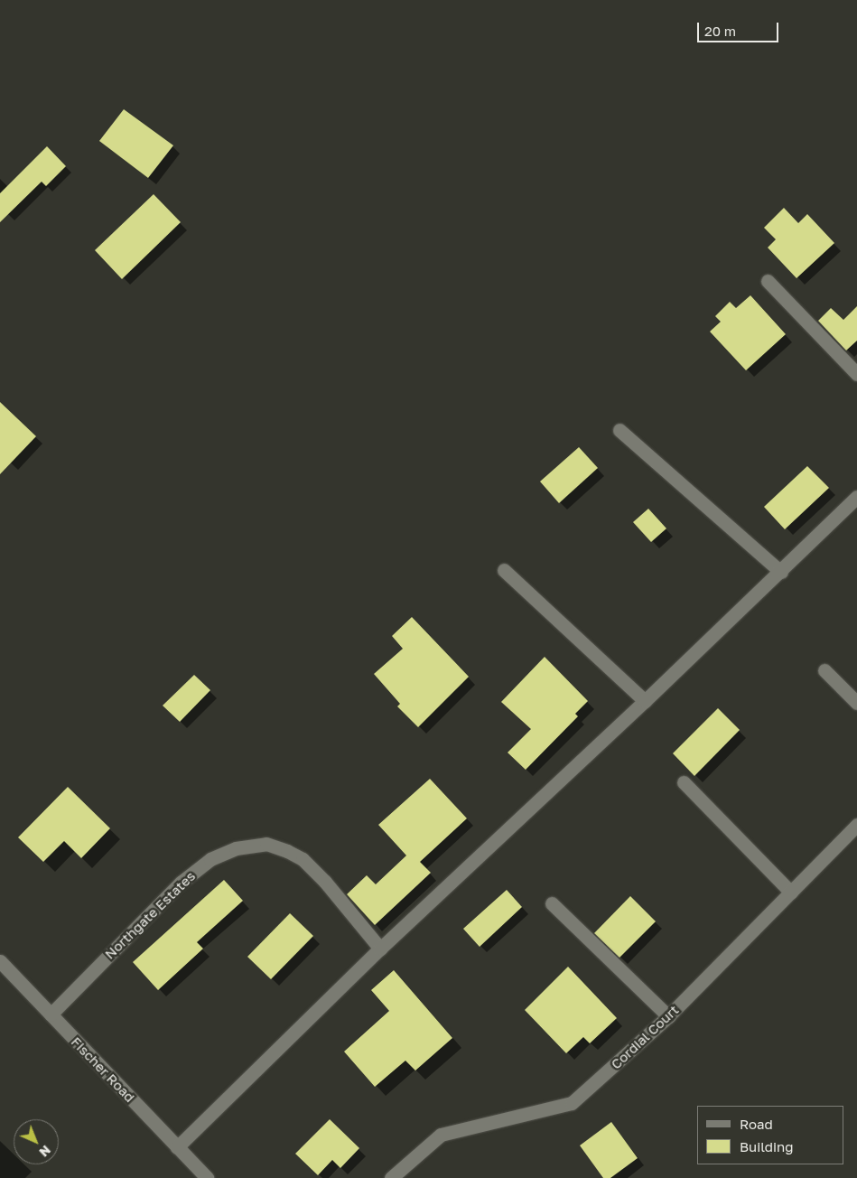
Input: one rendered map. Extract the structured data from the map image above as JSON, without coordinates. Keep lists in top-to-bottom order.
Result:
{
  "streets": {
    "street": ["Northgate Estates", "Cordial Court", "Fischer Road"]
  },
  "crossings": [
    ["Northgate Estates", "Fischer Road"]
  ],
  "legend": ["Road", "Building"],
  "scale_bar": "20 m",
  "north": "bottom right"
}
